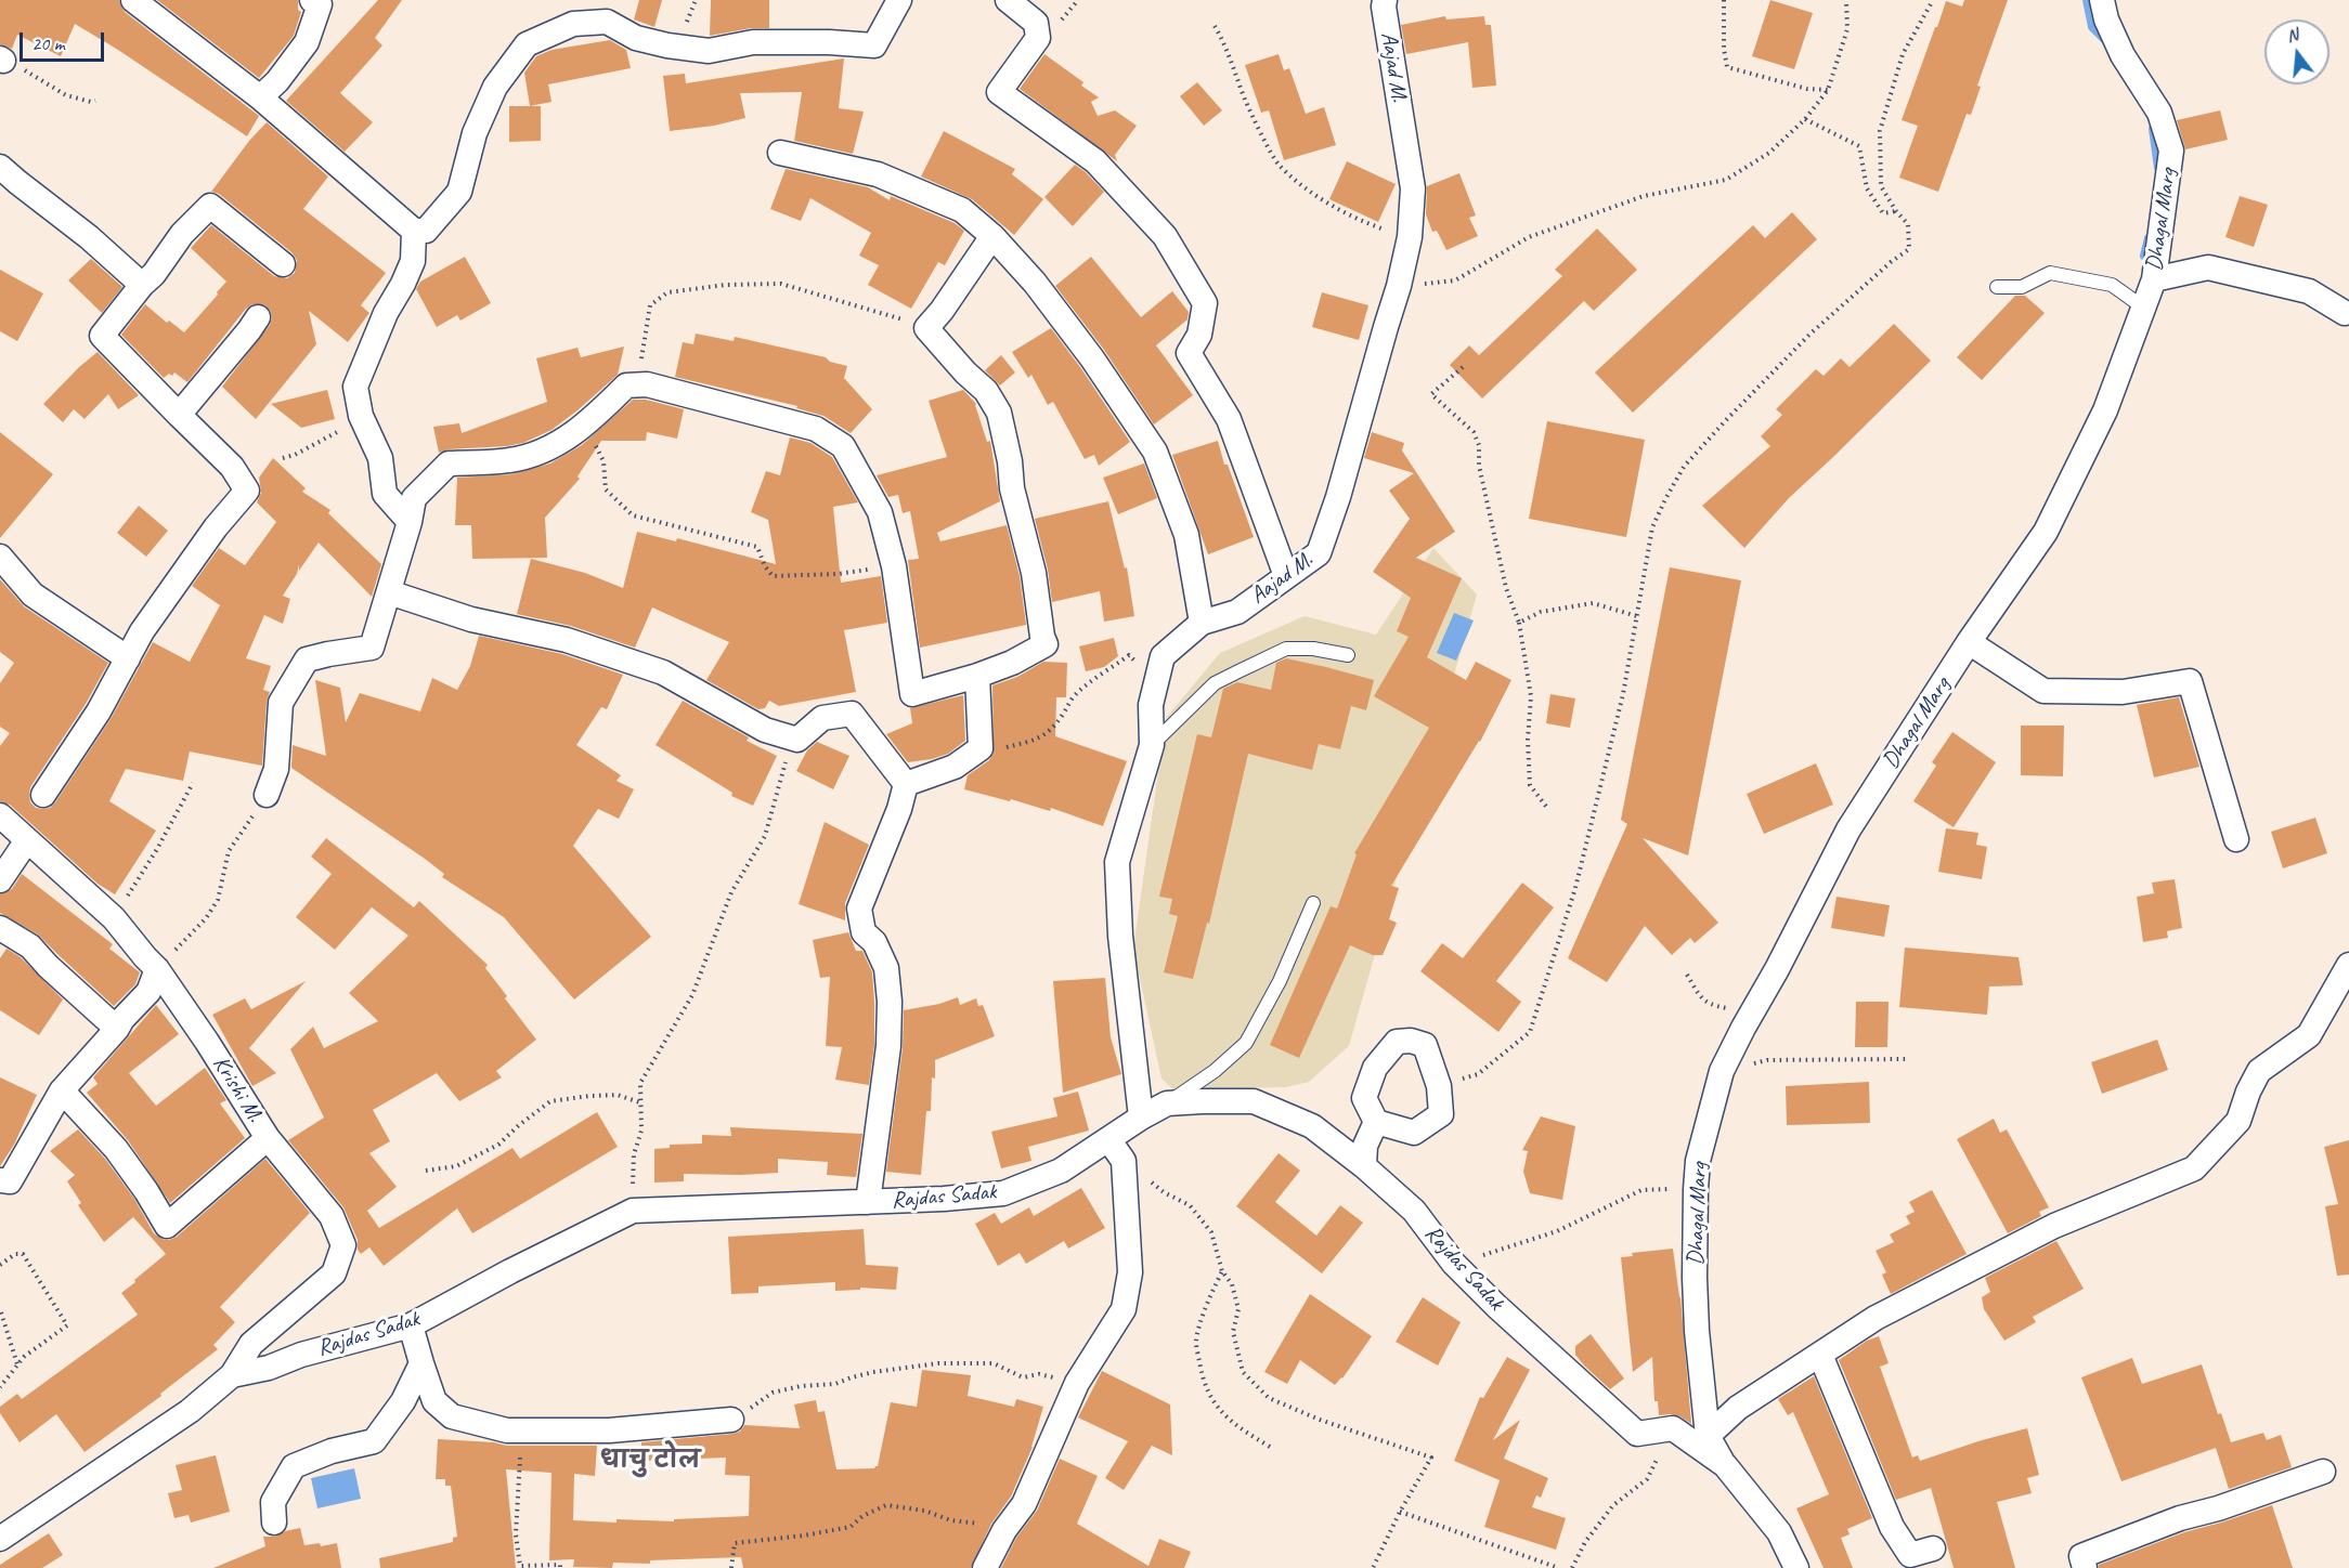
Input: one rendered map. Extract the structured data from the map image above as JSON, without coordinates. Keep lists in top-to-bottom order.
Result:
{
  "streets": {
    "street": [
      "Aajad M.",
      "Dhagal Marg",
      "Krishi M.",
      "Rajdas Sadak"
    ]
  },
  "crossings": [
    ["Aajad M.", "Rajdas Sadak"],
    ["Krishi M.", "Rajdas Sadak"]
  ],
  "districts": ["धाचु टोल"],
  "scale_bar": "20 m",
  "north": "top"
}
